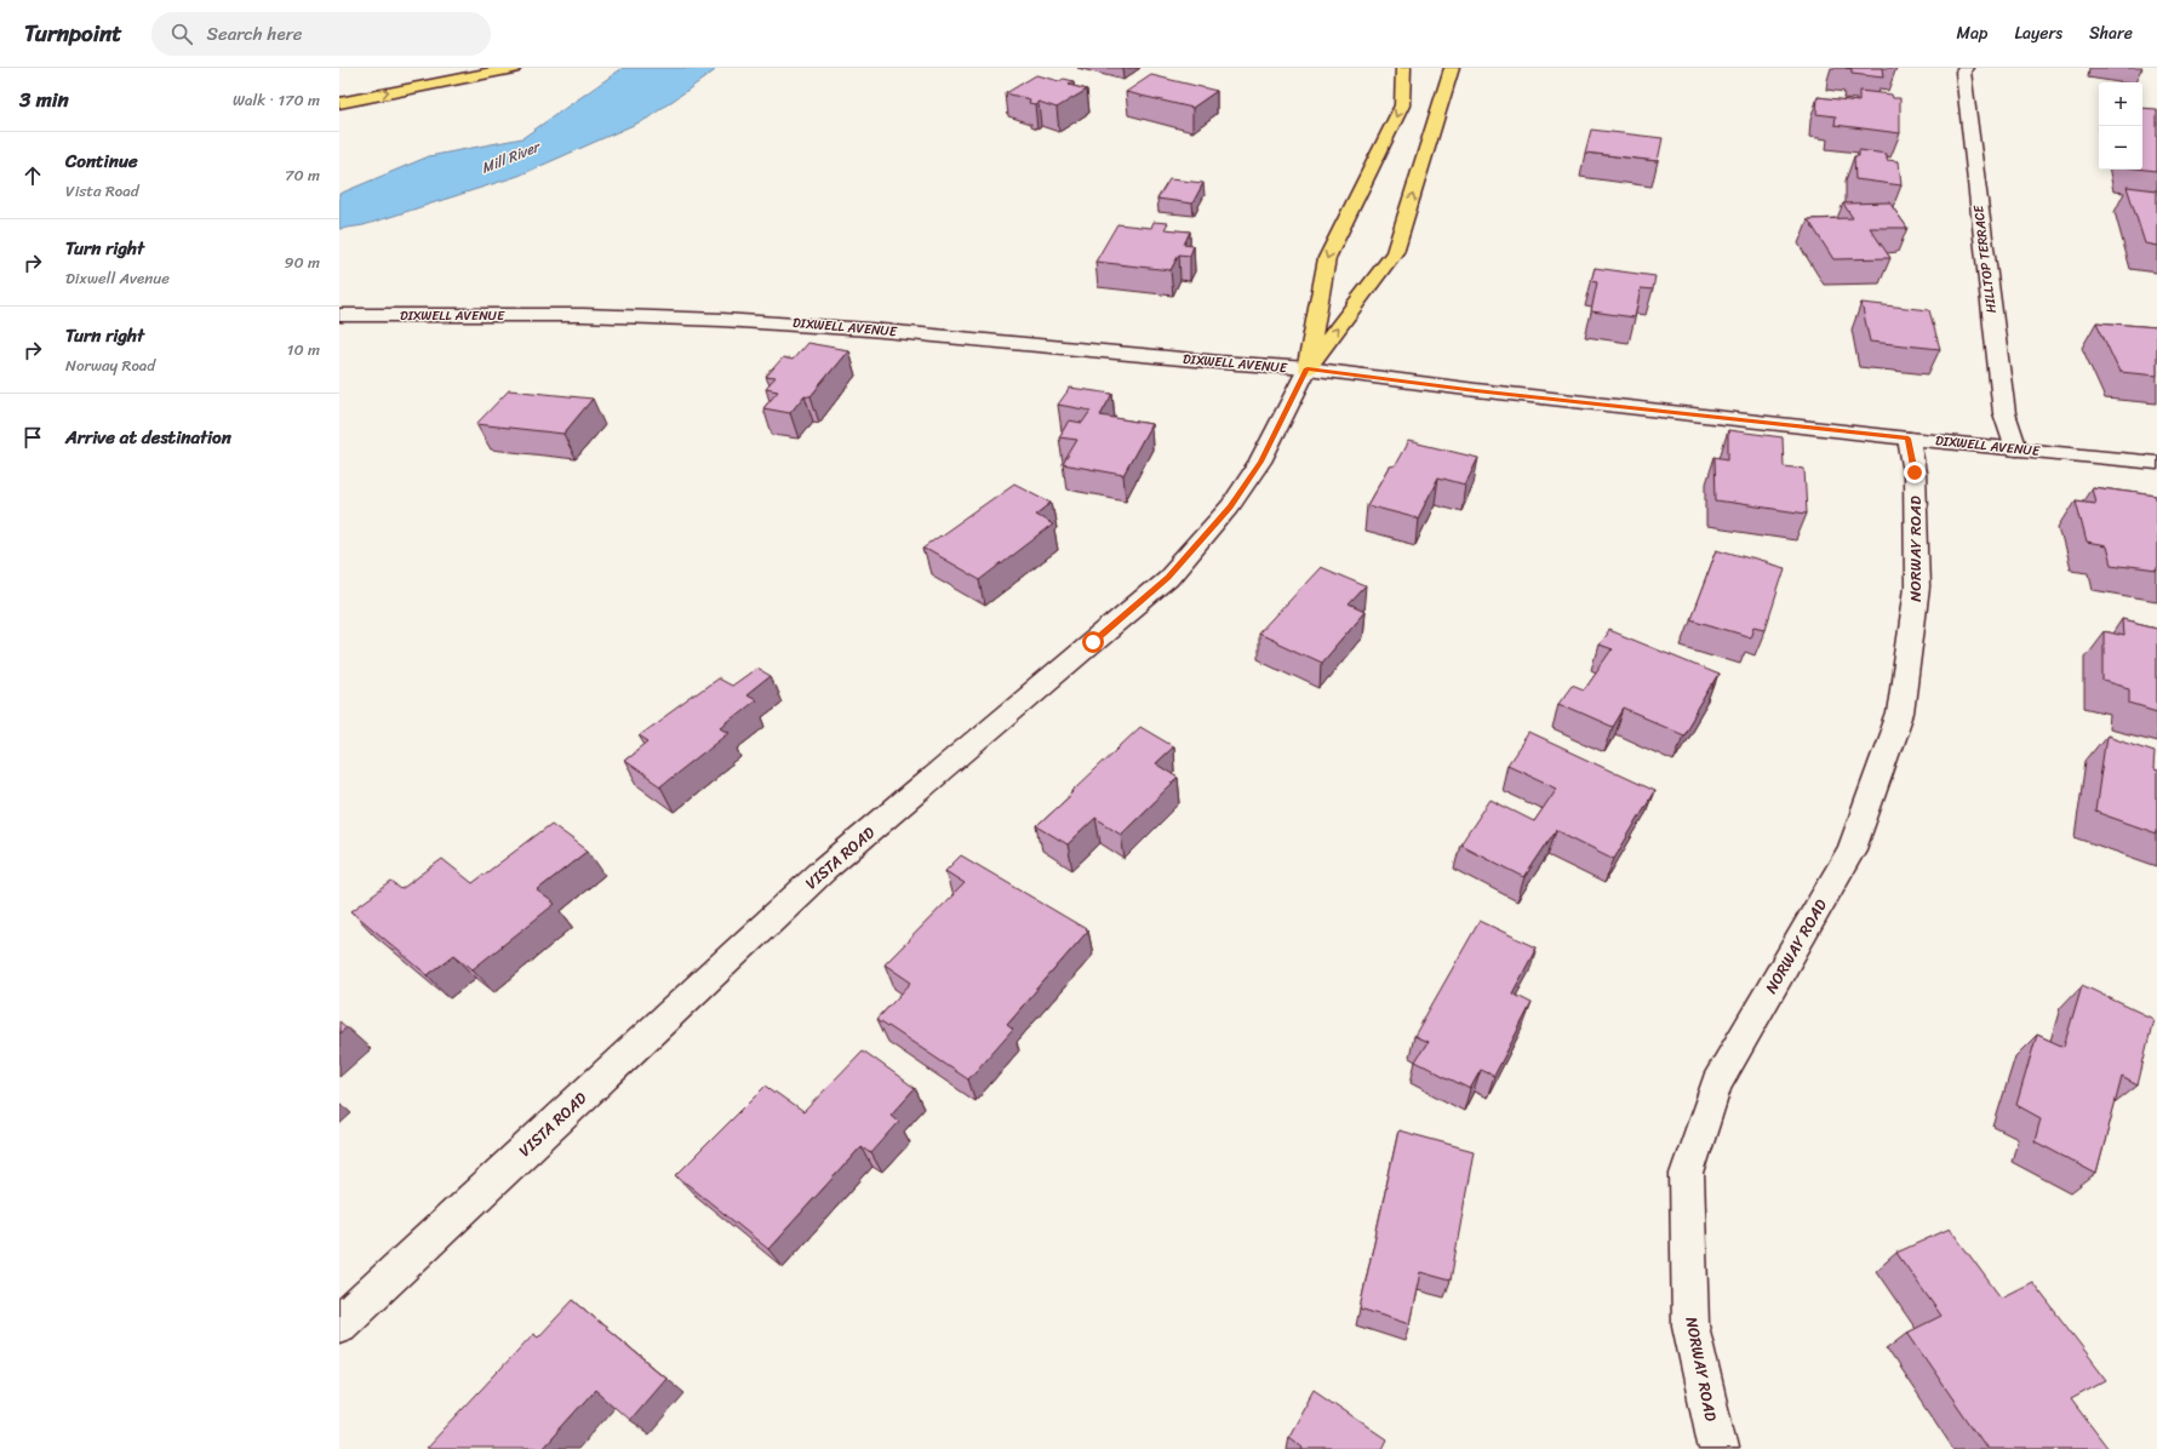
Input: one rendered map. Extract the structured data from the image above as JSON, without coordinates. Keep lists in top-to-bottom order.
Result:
{
  "streets": {
    "street": [
      "HILLTOP TERRACE",
      "DIXWELL AVENUE",
      "NORWAY ROAD",
      "VISTA ROAD"
    ]
  },
  "crossings": [
    ["HILLTOP TERRACE", "DIXWELL AVENUE"],
    ["DIXWELL AVENUE", "NORWAY ROAD"],
    ["DIXWELL AVENUE", "VISTA ROAD"]
  ],
  "water": ["Mill River"],
  "page": {
    "header": "Turnpoint",
    "search": "Search here",
    "nav": ["Map", "Layers", "Share"],
    "heading": ["3 min", "Walk · 170 m"],
    "map_buttons": ["+", "−"],
    "list": [
      ["Continue", "Vista Road", "70 m"],
      ["Turn right", "Dixwell Avenue", "90 m"],
      ["Turn right", "Norway Road", "10 m"],
      "Arrive at destination"
    ]
  }
}
